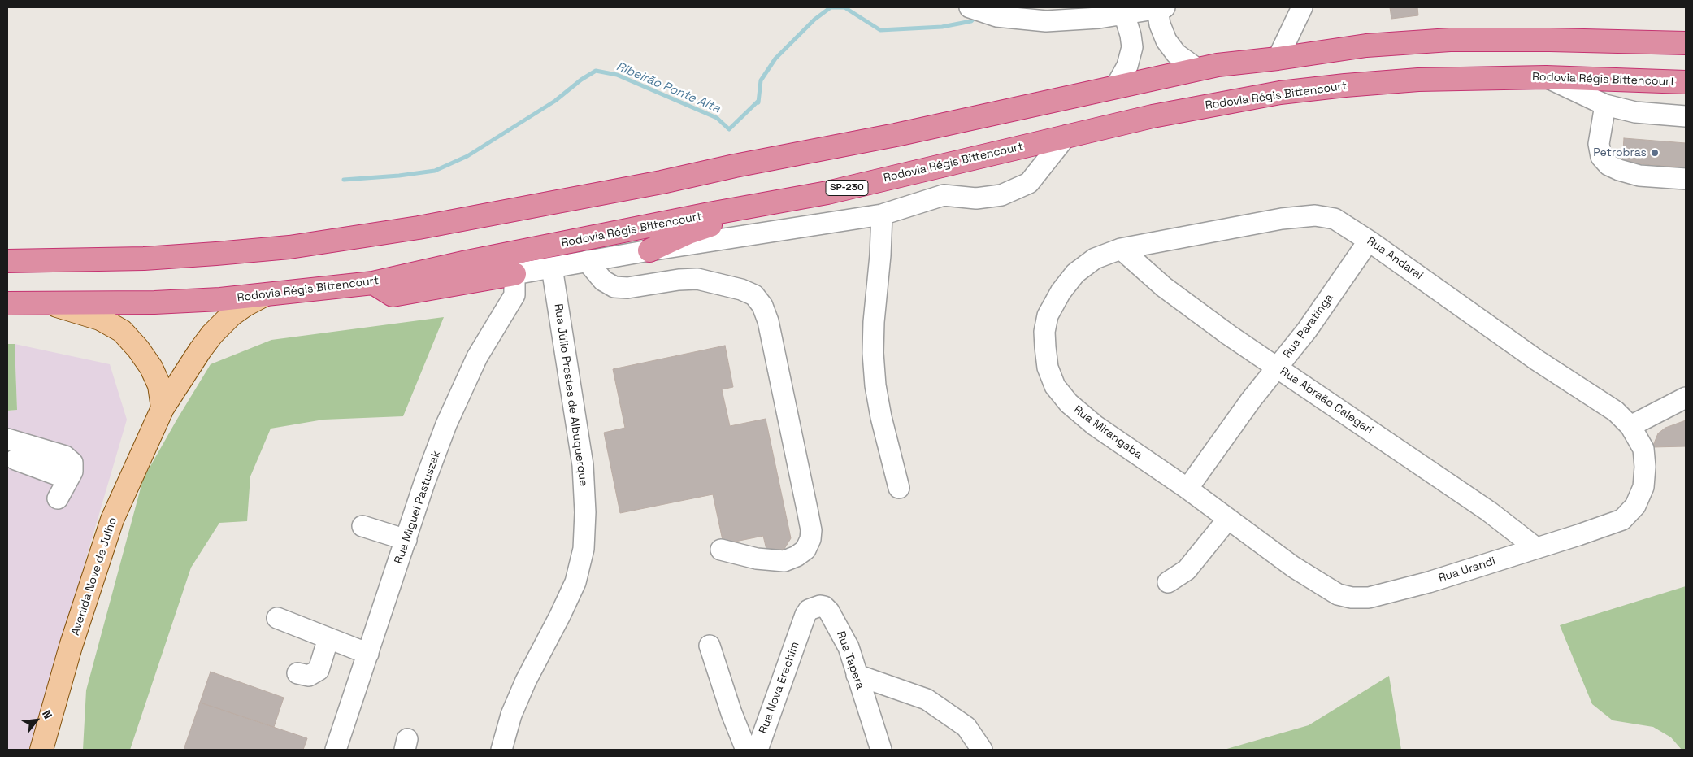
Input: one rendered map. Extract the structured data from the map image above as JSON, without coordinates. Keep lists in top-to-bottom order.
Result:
{
  "streets": {
    "highway": ["Rodovia Régis Bittencourt", "SP-230"],
    "main road": ["Avenida Nove de Julho"],
    "street": [
      "Rua Andaraí",
      "Rua Paratinga",
      "Rua Júlio Prestes de Albuquerque",
      "Rua Abraão Calegari",
      "Rua Mirangaba",
      "Rua Miguel Pastuszak",
      "Rua Urandi",
      "Rua Tapera",
      "Rua Nova Erechim"
    ]
  },
  "crossings": [
    ["Rodovia Régis Bittencourt", "Avenida Nove de Julho"],
    ["Rua Andaraí", "Rua Paratinga"],
    ["Rua Andaraí", "Rua Abraão Calegari"],
    ["Rua Andaraí", "Rua Mirangaba"],
    ["Rua Andaraí", "Rua Urandi"],
    ["Rua Paratinga", "Rua Abraão Calegari"],
    ["Rua Paratinga", "Rua Mirangaba"],
    ["Rua Abraão Calegari", "Rua Mirangaba"],
    ["Rua Abraão Calegari", "Rua Urandi"],
    ["Rua Mirangaba", "Rua Urandi"],
    ["Rua Tapera", "Rua Nova Erechim"]
  ],
  "water": ["Ribeirão Ponte Alta"],
  "places": ["Petrobras"],
  "north": "top right"
}
